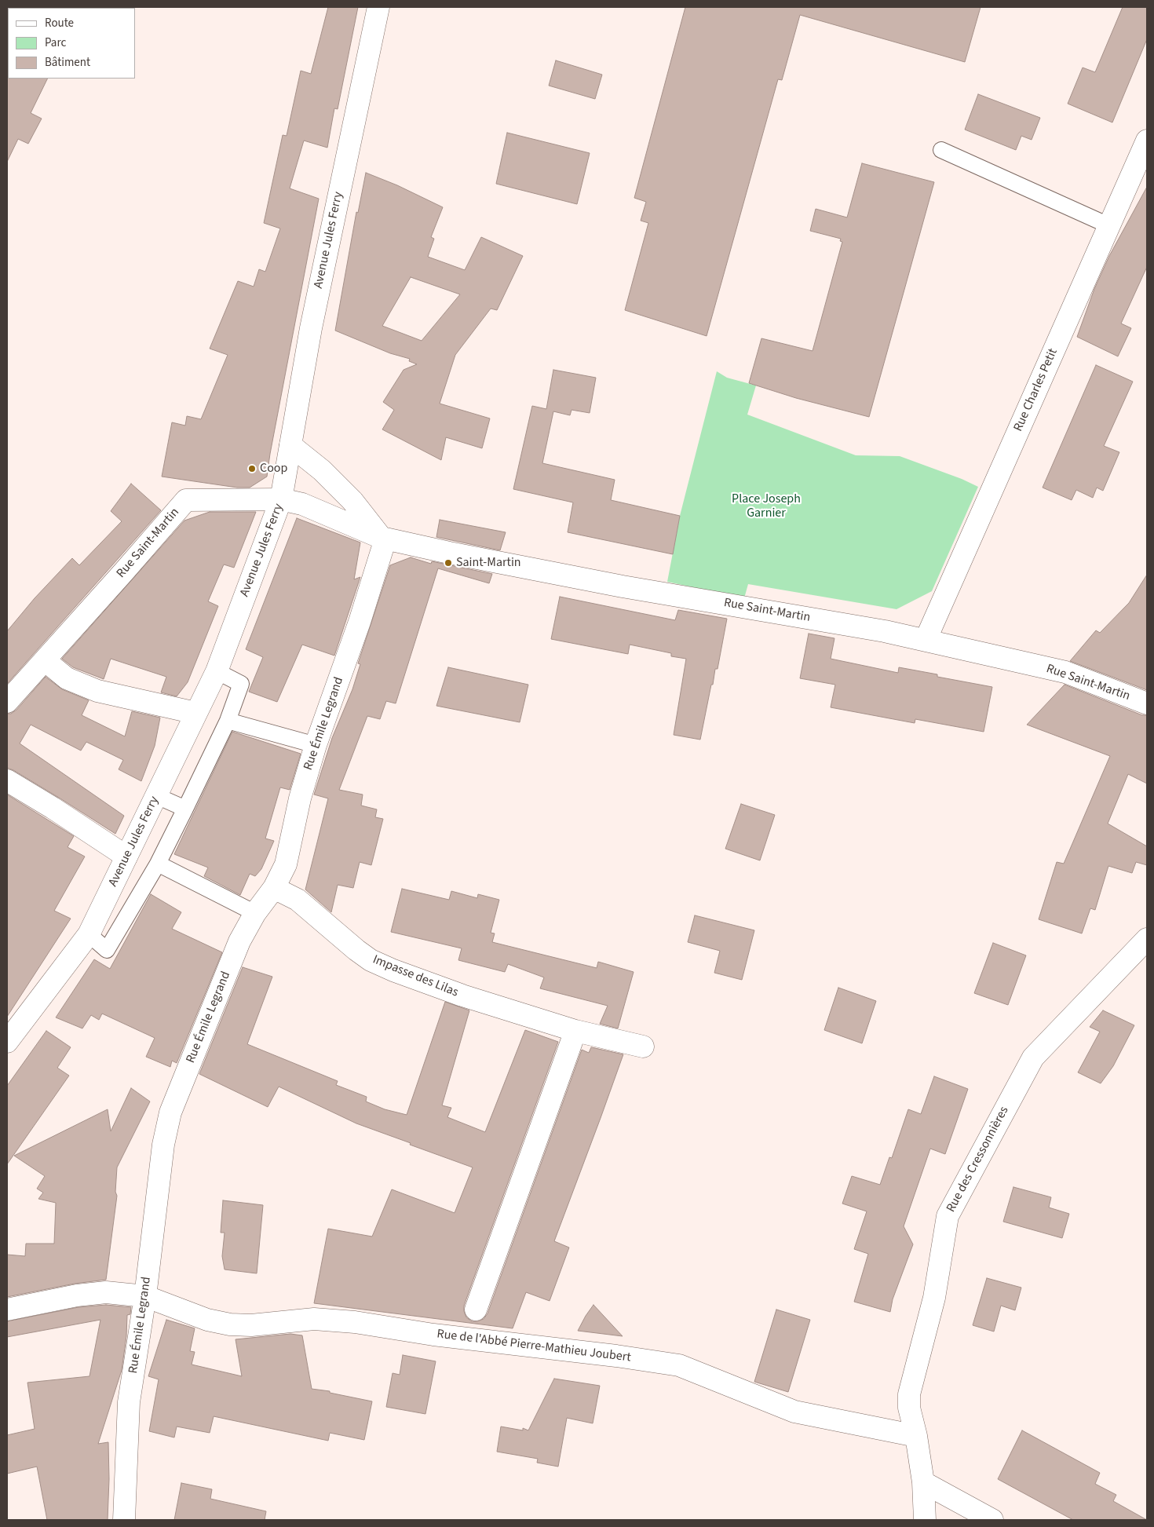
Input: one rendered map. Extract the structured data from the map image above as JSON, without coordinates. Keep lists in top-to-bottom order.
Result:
{
  "streets": {
    "street": [
      "Avenue Jules Ferry",
      "Rue Charles Petit",
      "Rue Saint-Martin",
      "Rue Émile Legrand",
      "Impasse des Lilas",
      "Rue des Cressonnières",
      "Rue de l'Abbé Pierre-Mathieu Joubert"
    ]
  },
  "crossings": [
    ["Avenue Jules Ferry", "Rue Saint-Martin"],
    ["Rue Charles Petit", "Rue Saint-Martin"],
    ["Rue Saint-Martin", "Rue Émile Legrand"],
    ["Rue Émile Legrand", "Impasse des Lilas"],
    ["Rue Émile Legrand", "Rue de l'Abbé Pierre-Mathieu Joubert"],
    ["Rue des Cressonnières", "Rue de l'Abbé Pierre-Mathieu Joubert"]
  ],
  "parks": ["Place Joseph Garnier"],
  "places": ["Coop", "Saint-Martin"],
  "legend": ["Route", "Parc", "Bâtiment"]
}
